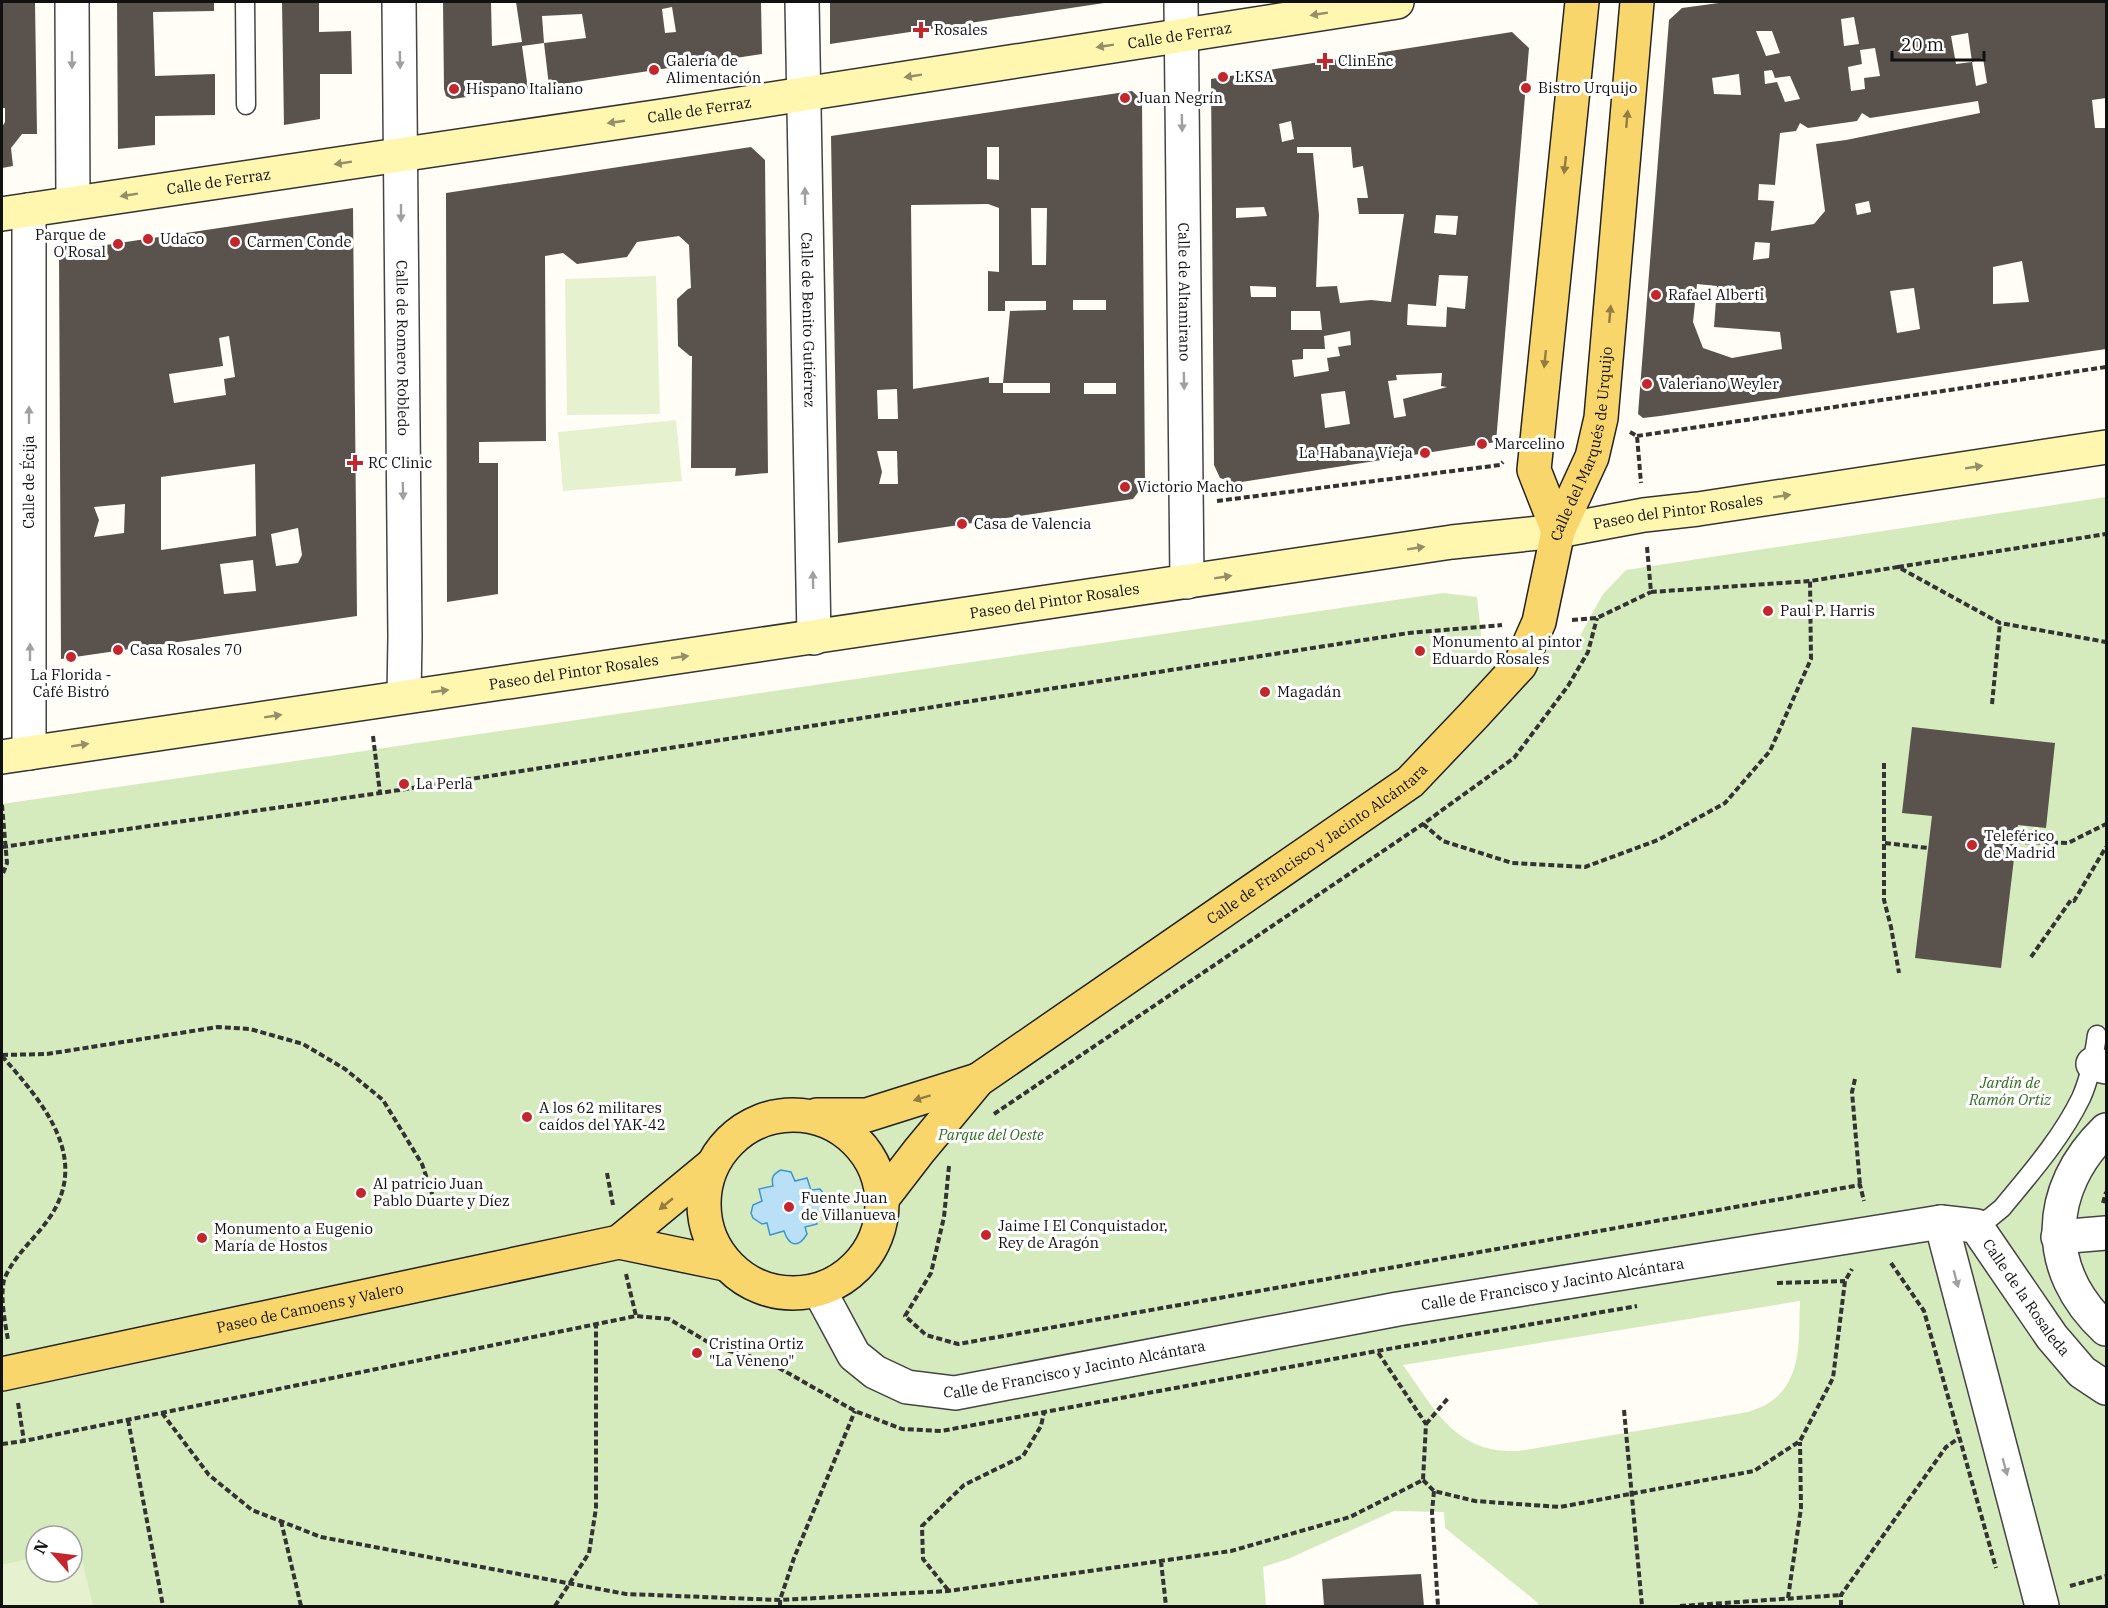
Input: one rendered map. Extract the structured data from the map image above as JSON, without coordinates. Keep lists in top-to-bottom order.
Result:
{
  "streets": {
    "main road": [
      "Calle de Ferraz",
      "Calle del Marqués de Urquijo",
      "Paseo del Pintor Rosales",
      "Calle de Francisco y Jacinto Alcántara",
      "Paseo de Camoens y Valero"
    ],
    "street": [
      "Calle de Altamirano",
      "Calle de Benito Gutiérrez",
      "Calle de Romero Robledo",
      "Calle de Écija",
      "Calle de la Rosaleda"
    ]
  },
  "crossings": [
    ["Calle de Ferraz", "Calle de Altamirano"],
    ["Calle de Ferraz", "Calle de Benito Gutiérrez"],
    ["Calle de Ferraz", "Calle de Romero Robledo"],
    ["Calle de Ferraz", "Calle de Écija"],
    ["Calle de Altamirano", "Paseo del Pintor Rosales"],
    ["Calle de Benito Gutiérrez", "Paseo del Pintor Rosales"],
    ["Calle de Romero Robledo", "Paseo del Pintor Rosales"],
    ["Calle del Marqués de Urquijo", "Paseo del Pintor Rosales"],
    ["Calle del Marqués de Urquijo", "Calle de Francisco y Jacinto Alcántara"],
    ["Calle de Écija", "Paseo del Pintor Rosales"],
    ["Paseo del Pintor Rosales", "Calle de Francisco y Jacinto Alcántara"],
    ["Calle de Francisco y Jacinto Alcántara", "Calle de la Rosaleda"]
  ],
  "one_way": [
    "Calle de Ferraz",
    "Calle de Altamirano",
    "Calle de Benito Gutiérrez",
    "Calle de Romero Robledo",
    "Calle de Écija",
    "Paseo del Pintor Rosales"
  ],
  "parks": ["Jardín de Ramón Ortiz", "Parque del Oeste"],
  "places": {
    "health": ["Rosales", "ClinEnc", "RC Clinic"],
    "other": [
      "Galería de Alimentación",
      "LKSA",
      "Bistro Urquijo",
      "Hispano Italiano",
      "Juan Negrín",
      "Udaco",
      "Carmen Conde",
      "Parque de O'Rosal",
      "Rafael Alberti",
      "Valeriano Weyler",
      "Marcelino",
      "La Habana Vieja",
      "Victorio Macho",
      "Casa de Valencia",
      "Paul P. Harris",
      "Casa Rosales 70",
      "Monumento al pintor Eduardo Rosales",
      "La Florida - Café Bistró",
      "Magadán",
      "La Perla",
      "Teleférico de Madrid",
      "A los 62 militares caídos del YAK-42",
      "Al patricio Juan Pablo Duarte y Díez",
      "Fuente Juan de Villanueva",
      "Jaime I El Conquistador, Rey de Aragón",
      "Monumento a Eugenio María de Hostos",
      "Cristina Ortiz \"La Veneno\""
    ]
  },
  "scale_bar": "20 m",
  "north": "top left"
}
